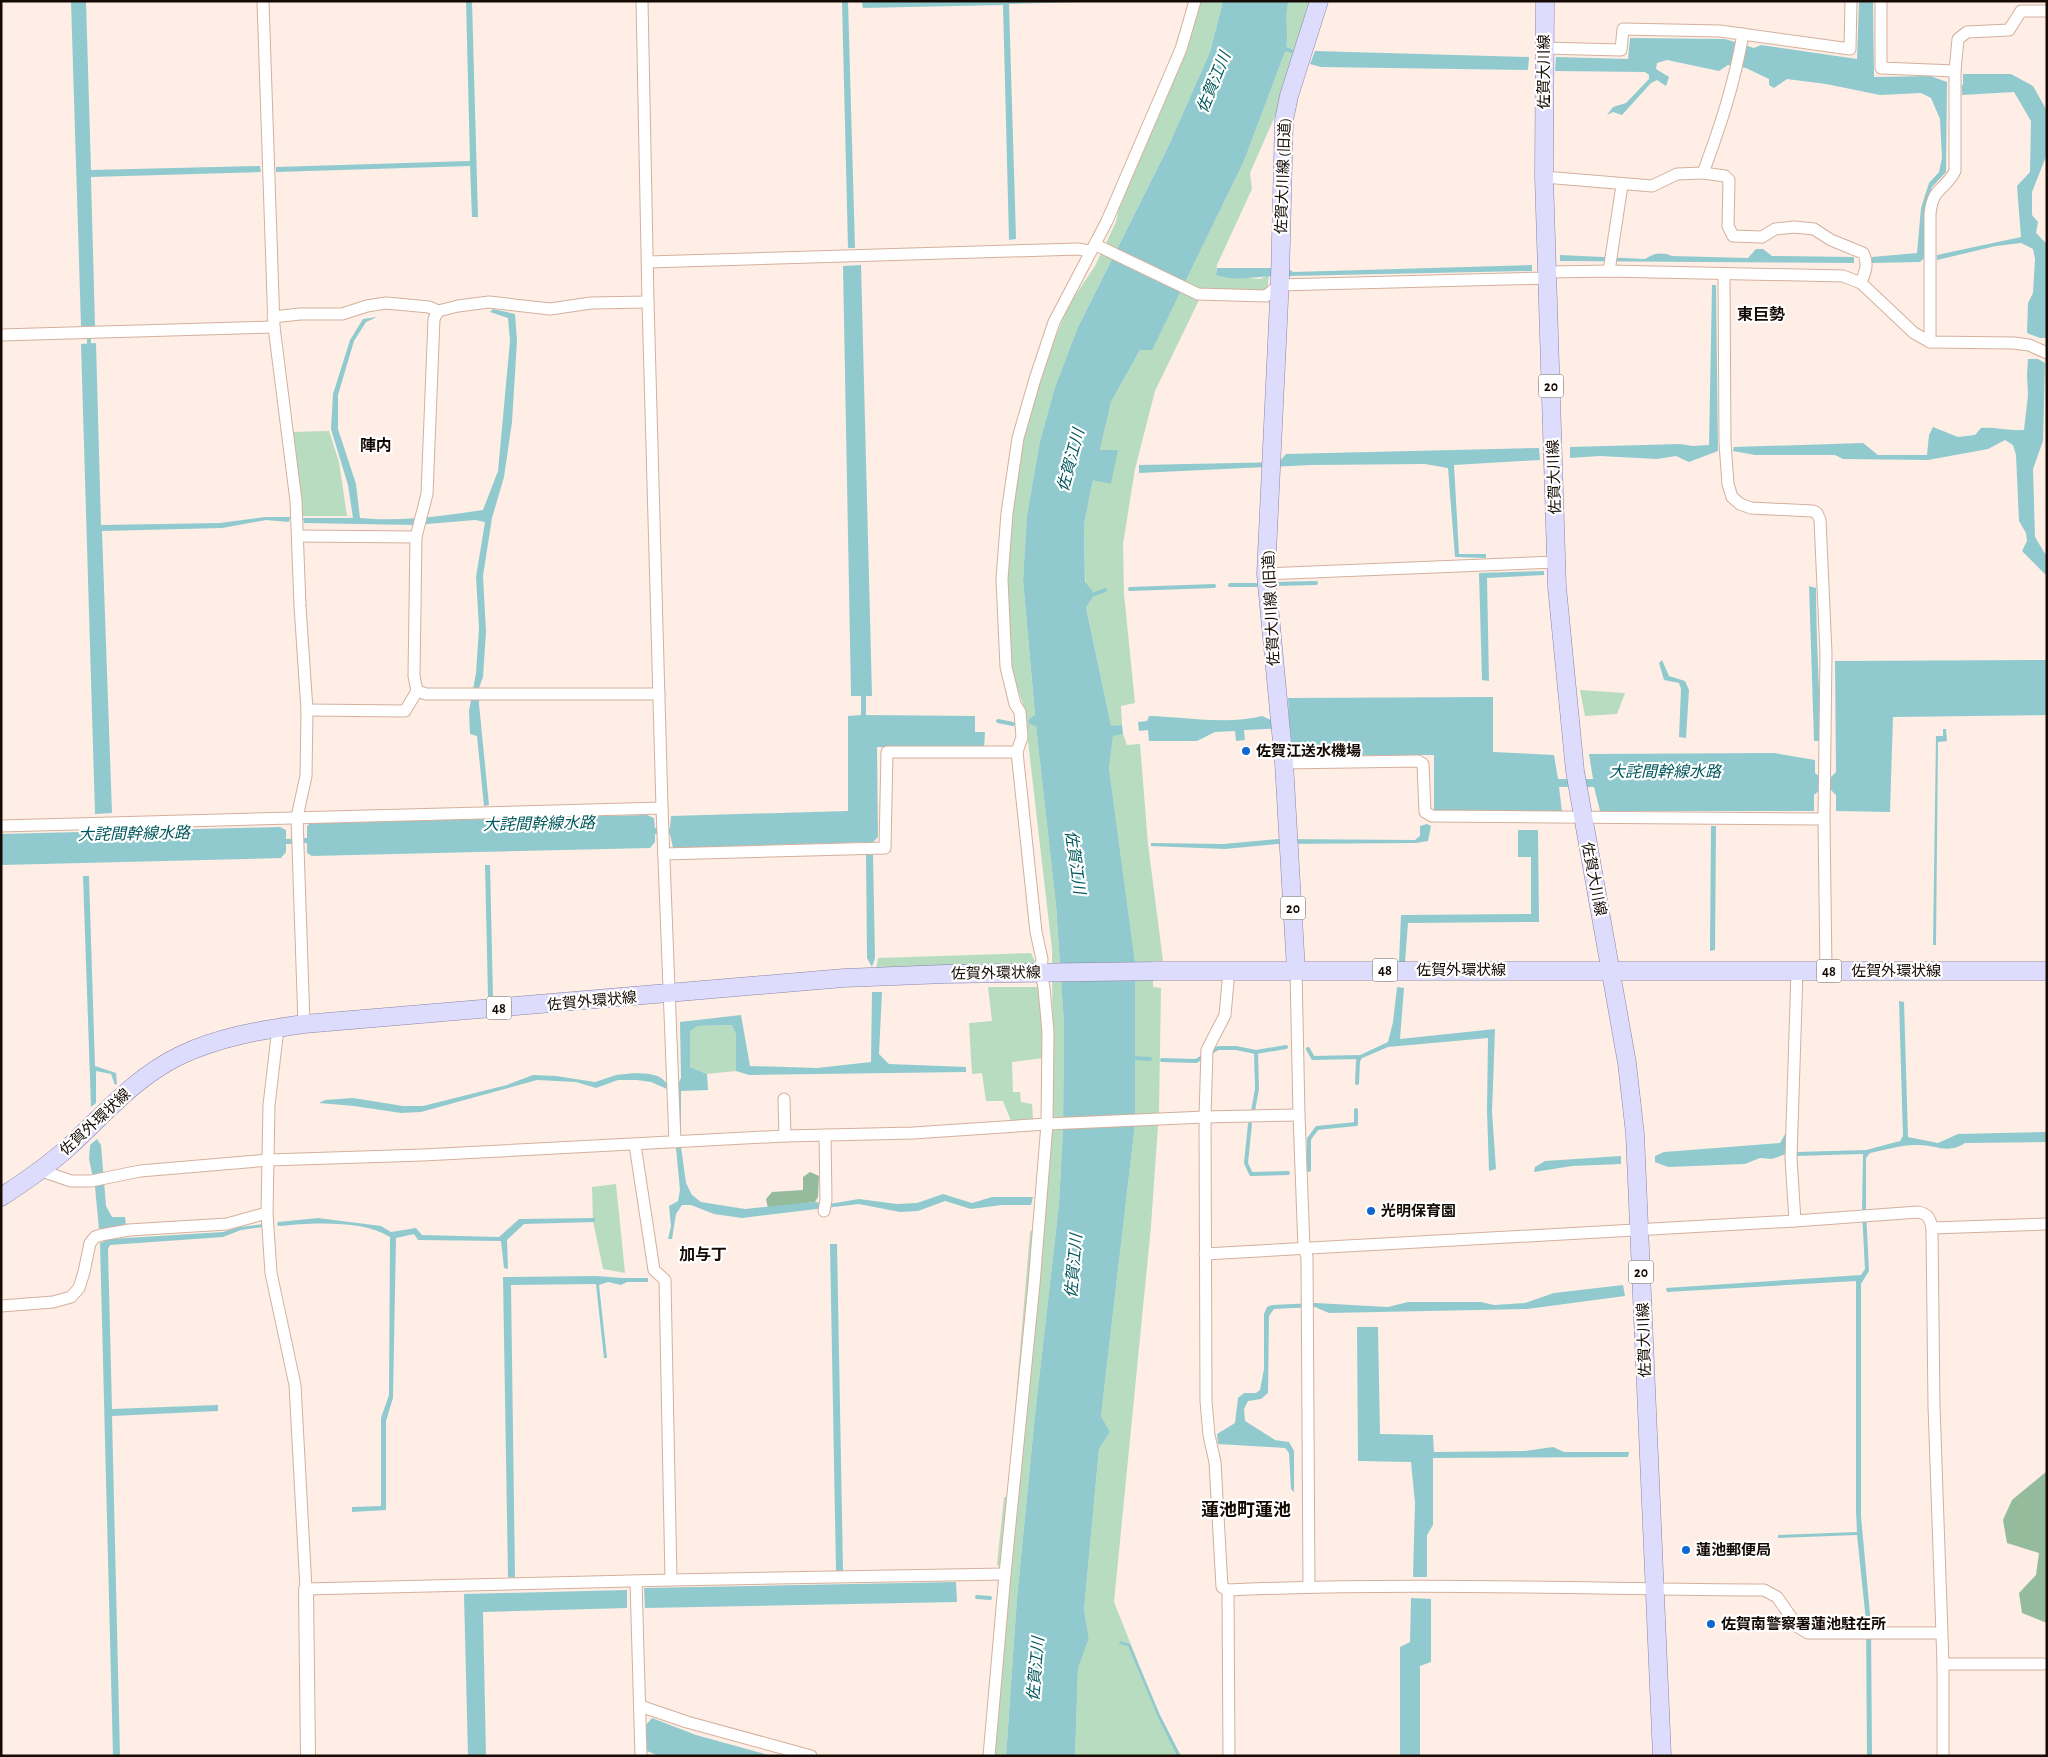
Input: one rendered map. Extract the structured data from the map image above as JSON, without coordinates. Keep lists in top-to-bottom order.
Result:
{
  "streets": {
    "main road": [
      "佐賀大川線",
      "佐賀大川線 (旧道)",
      "20",
      "48",
      "佐賀外環状線"
    ]
  },
  "crossings": [
    ["佐賀大川線", "佐賀外環状線"],
    ["佐賀大川線 (旧道)", "20"],
    ["20", "佐賀外環状線"]
  ],
  "districts": [
    "東巨勢",
    "陣内",
    "加与丁",
    "蓮池町蓮池"
  ],
  "water": ["佐賀江川", "大詫間幹線水路"],
  "places": [
    "佐賀江送水機場",
    "光明保育園",
    "蓮池郵便局",
    "佐賀南警察署蓮池駐在所"
  ]
}
